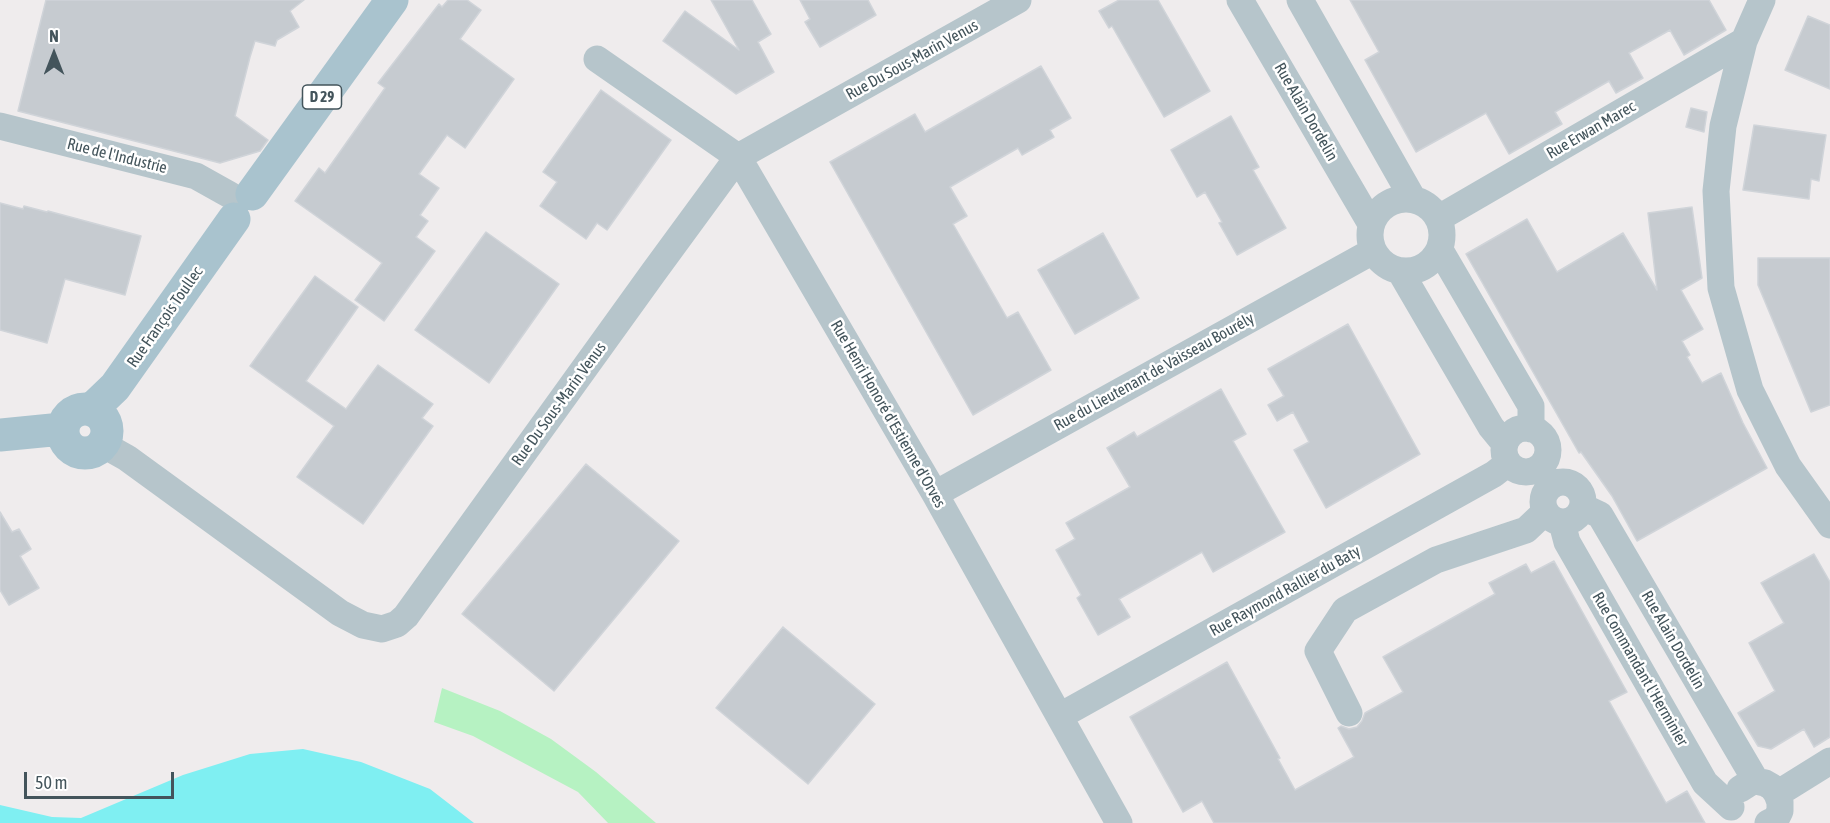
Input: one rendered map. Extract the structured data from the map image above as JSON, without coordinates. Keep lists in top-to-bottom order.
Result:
{
  "streets": {
    "main road": ["D 29", "Rue François Toullec"],
    "street": [
      "Rue Du Sous-Marin Venus",
      "Rue Alain Dordelin",
      "Rue Erwan Marec",
      "Rue de l'Industrie",
      "Rue du Lieutenant de Vaisseau Bourély",
      "Rue Henri Honoré d'Estienne d'Orves",
      "Rue Raymond Rallier du Baty",
      "Rue Commandant l'Herminier"
    ]
  },
  "crossings": [
    ["Rue Du Sous-Marin Venus", "Rue François Toullec"],
    ["Rue Du Sous-Marin Venus", "Rue Henri Honoré d'Estienne d'Orves"],
    ["Rue Alain Dordelin", "Rue Erwan Marec"],
    ["Rue Alain Dordelin", "Rue du Lieutenant de Vaisseau Bourély"],
    ["Rue Alain Dordelin", "Rue Commandant l'Herminier"],
    ["Rue Erwan Marec", "Rue du Lieutenant de Vaisseau Bourély"],
    ["Rue de l'Industrie", "Rue François Toullec"],
    ["Rue du Lieutenant de Vaisseau Bourély", "Rue Henri Honoré d'Estienne d'Orves"],
    ["Rue Henri Honoré d'Estienne d'Orves", "Rue Raymond Rallier du Baty"]
  ],
  "scale_bar": "50 m",
  "north": "top"
}
